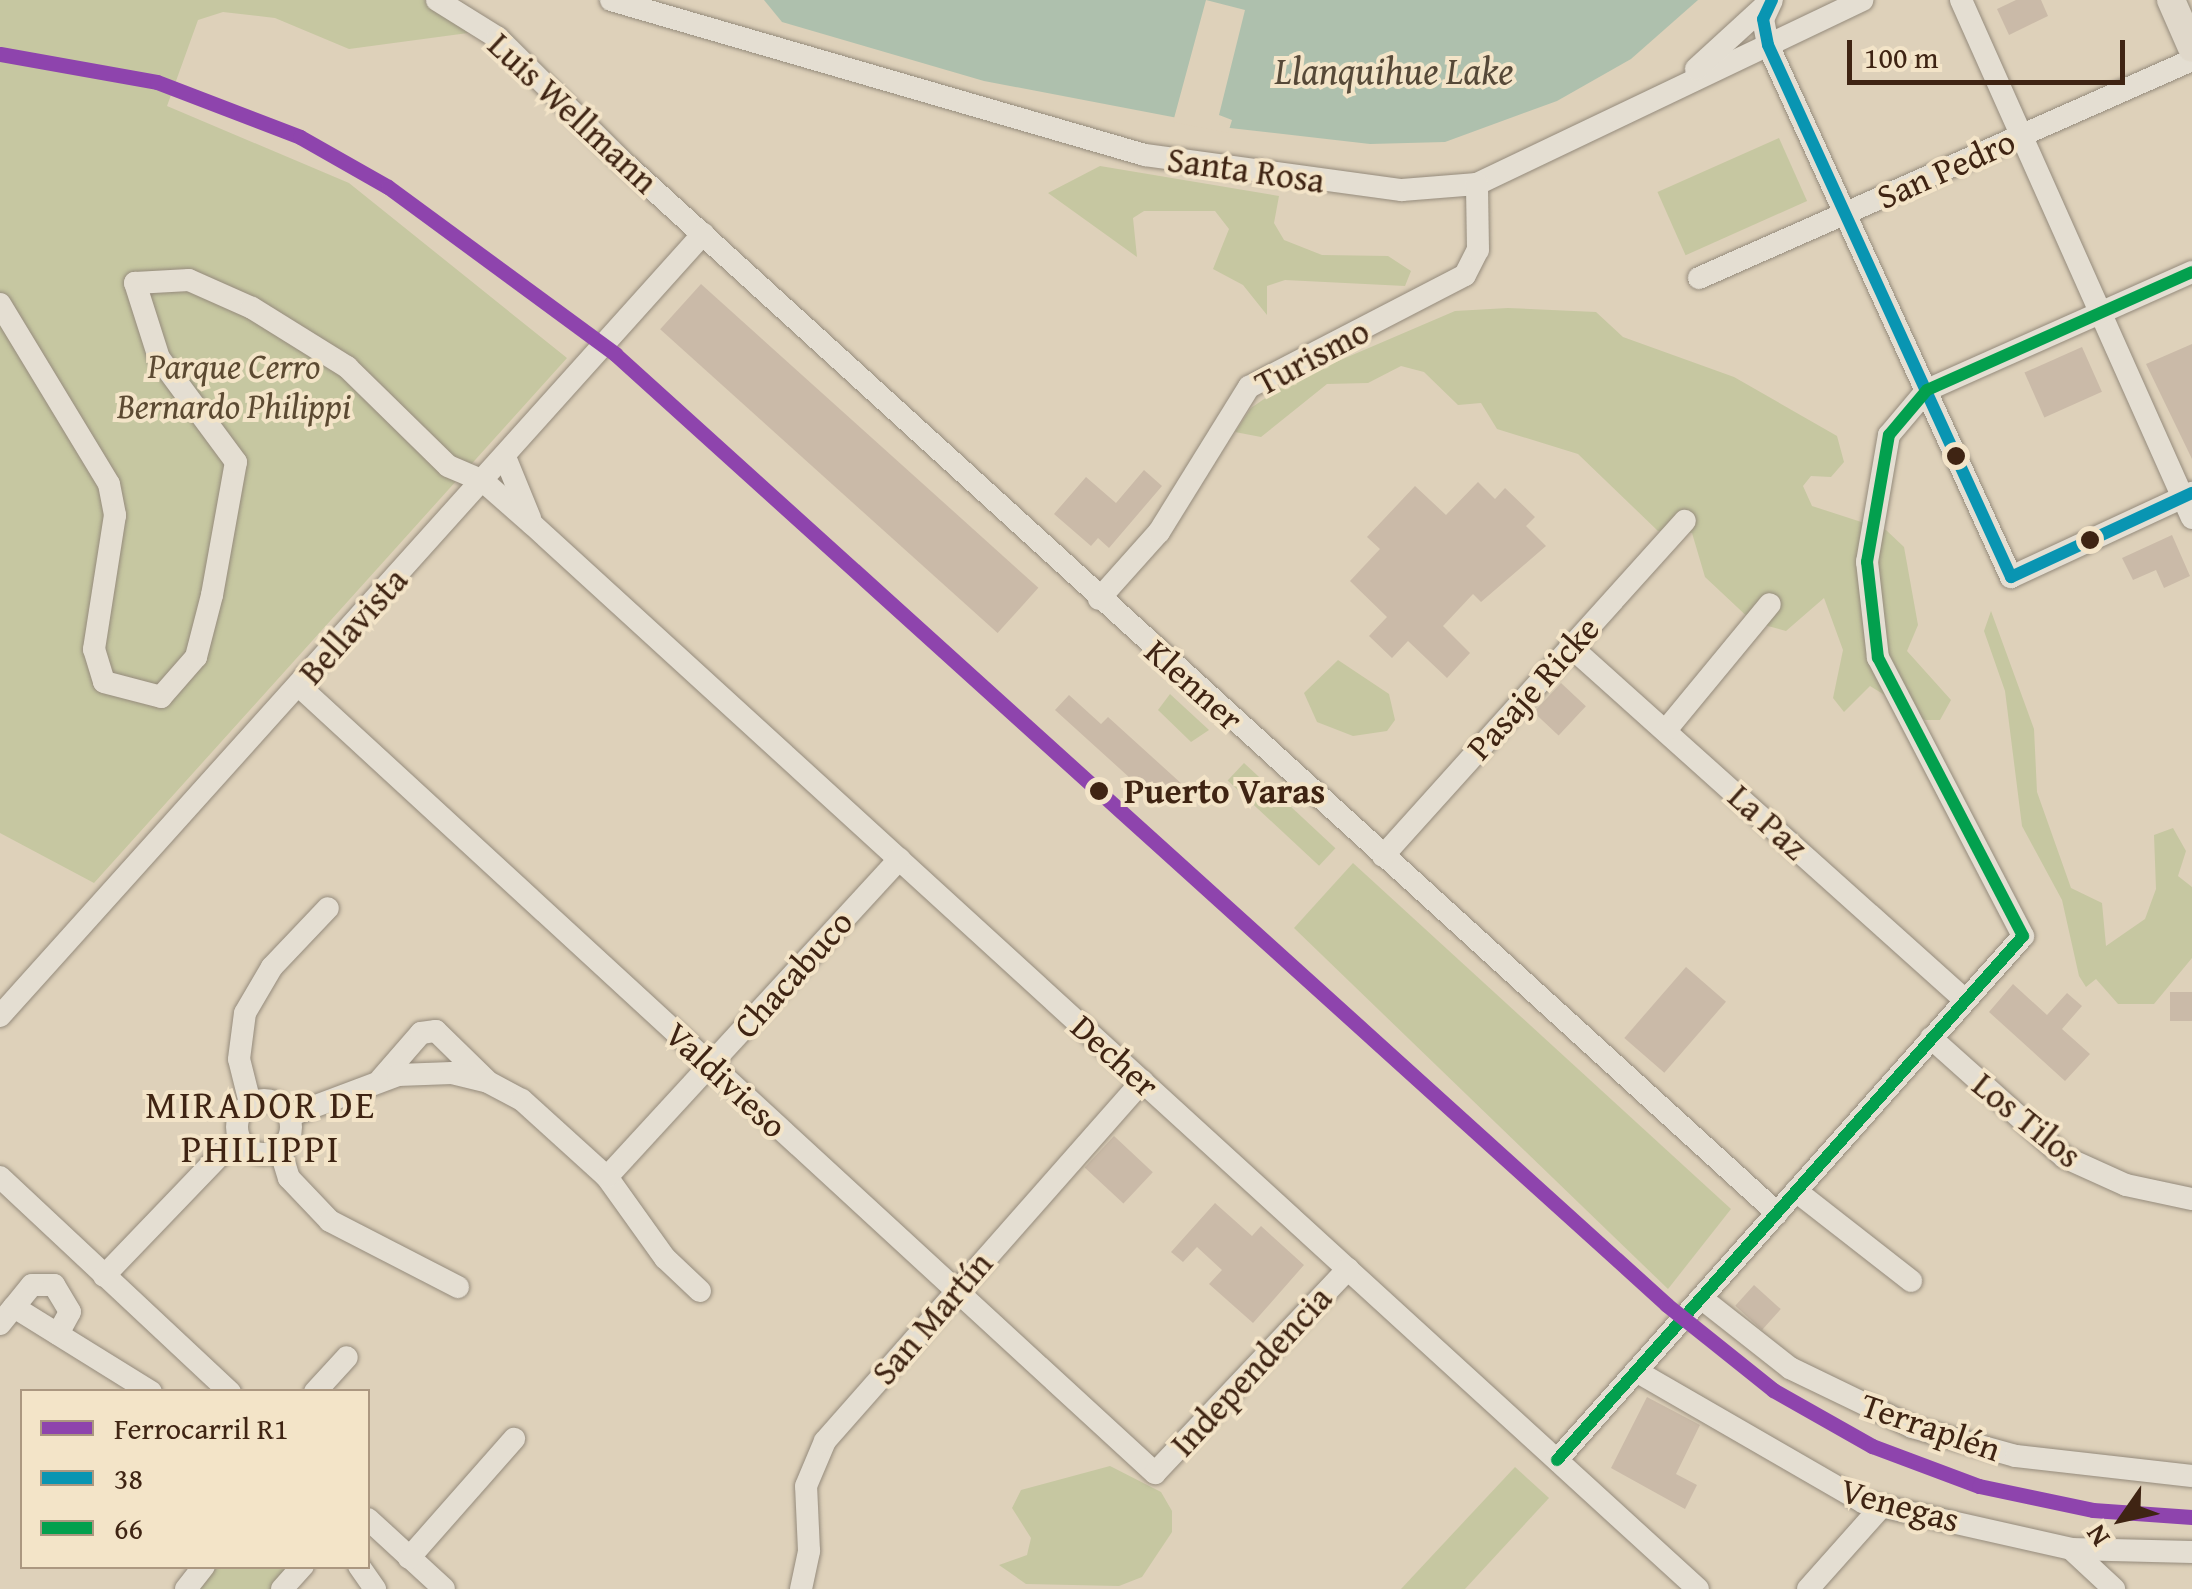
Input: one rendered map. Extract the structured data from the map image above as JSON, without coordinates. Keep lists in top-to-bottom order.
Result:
{
  "streets": {
    "street": [
      "Luis Wellmann",
      "San Pedro",
      "Santa Rosa",
      "Turismo",
      "Bellavista",
      "Klenner",
      "Pasaje Ricke",
      "La Paz",
      "Chacabuco",
      "Decher",
      "Valdivieso",
      "Los Tilos",
      "San Martín",
      "Independencia",
      "Terraplén",
      "Venegas"
    ]
  },
  "crossings": [
    ["Luis Wellmann", "Bellavista"],
    ["Luis Wellmann", "Klenner"],
    ["Santa Rosa", "Turismo"],
    ["Turismo", "Klenner"],
    ["Bellavista", "Klenner"],
    ["Bellavista", "Decher"],
    ["Bellavista", "Valdivieso"],
    ["Klenner", "Pasaje Ricke"],
    ["Pasaje Ricke", "La Paz"],
    ["Chacabuco", "Decher"],
    ["Chacabuco", "Valdivieso"],
    ["Decher", "San Martín"],
    ["Decher", "Independencia"],
    ["Valdivieso", "San Martín"],
    ["Valdivieso", "Independencia"]
  ],
  "districts": ["MIRADOR DE PHILIPPI"],
  "water": ["Llanquihue Lake"],
  "parks": ["Parque Cerro Bernardo Philippi"],
  "places": ["Puerto Varas"],
  "lines": ["transit line 38", "rail line R1", "transit line 66"],
  "legend": ["Ferrocarril R1", "38", "66"],
  "scale_bar": "100 m",
  "north": "bottom left"
}
